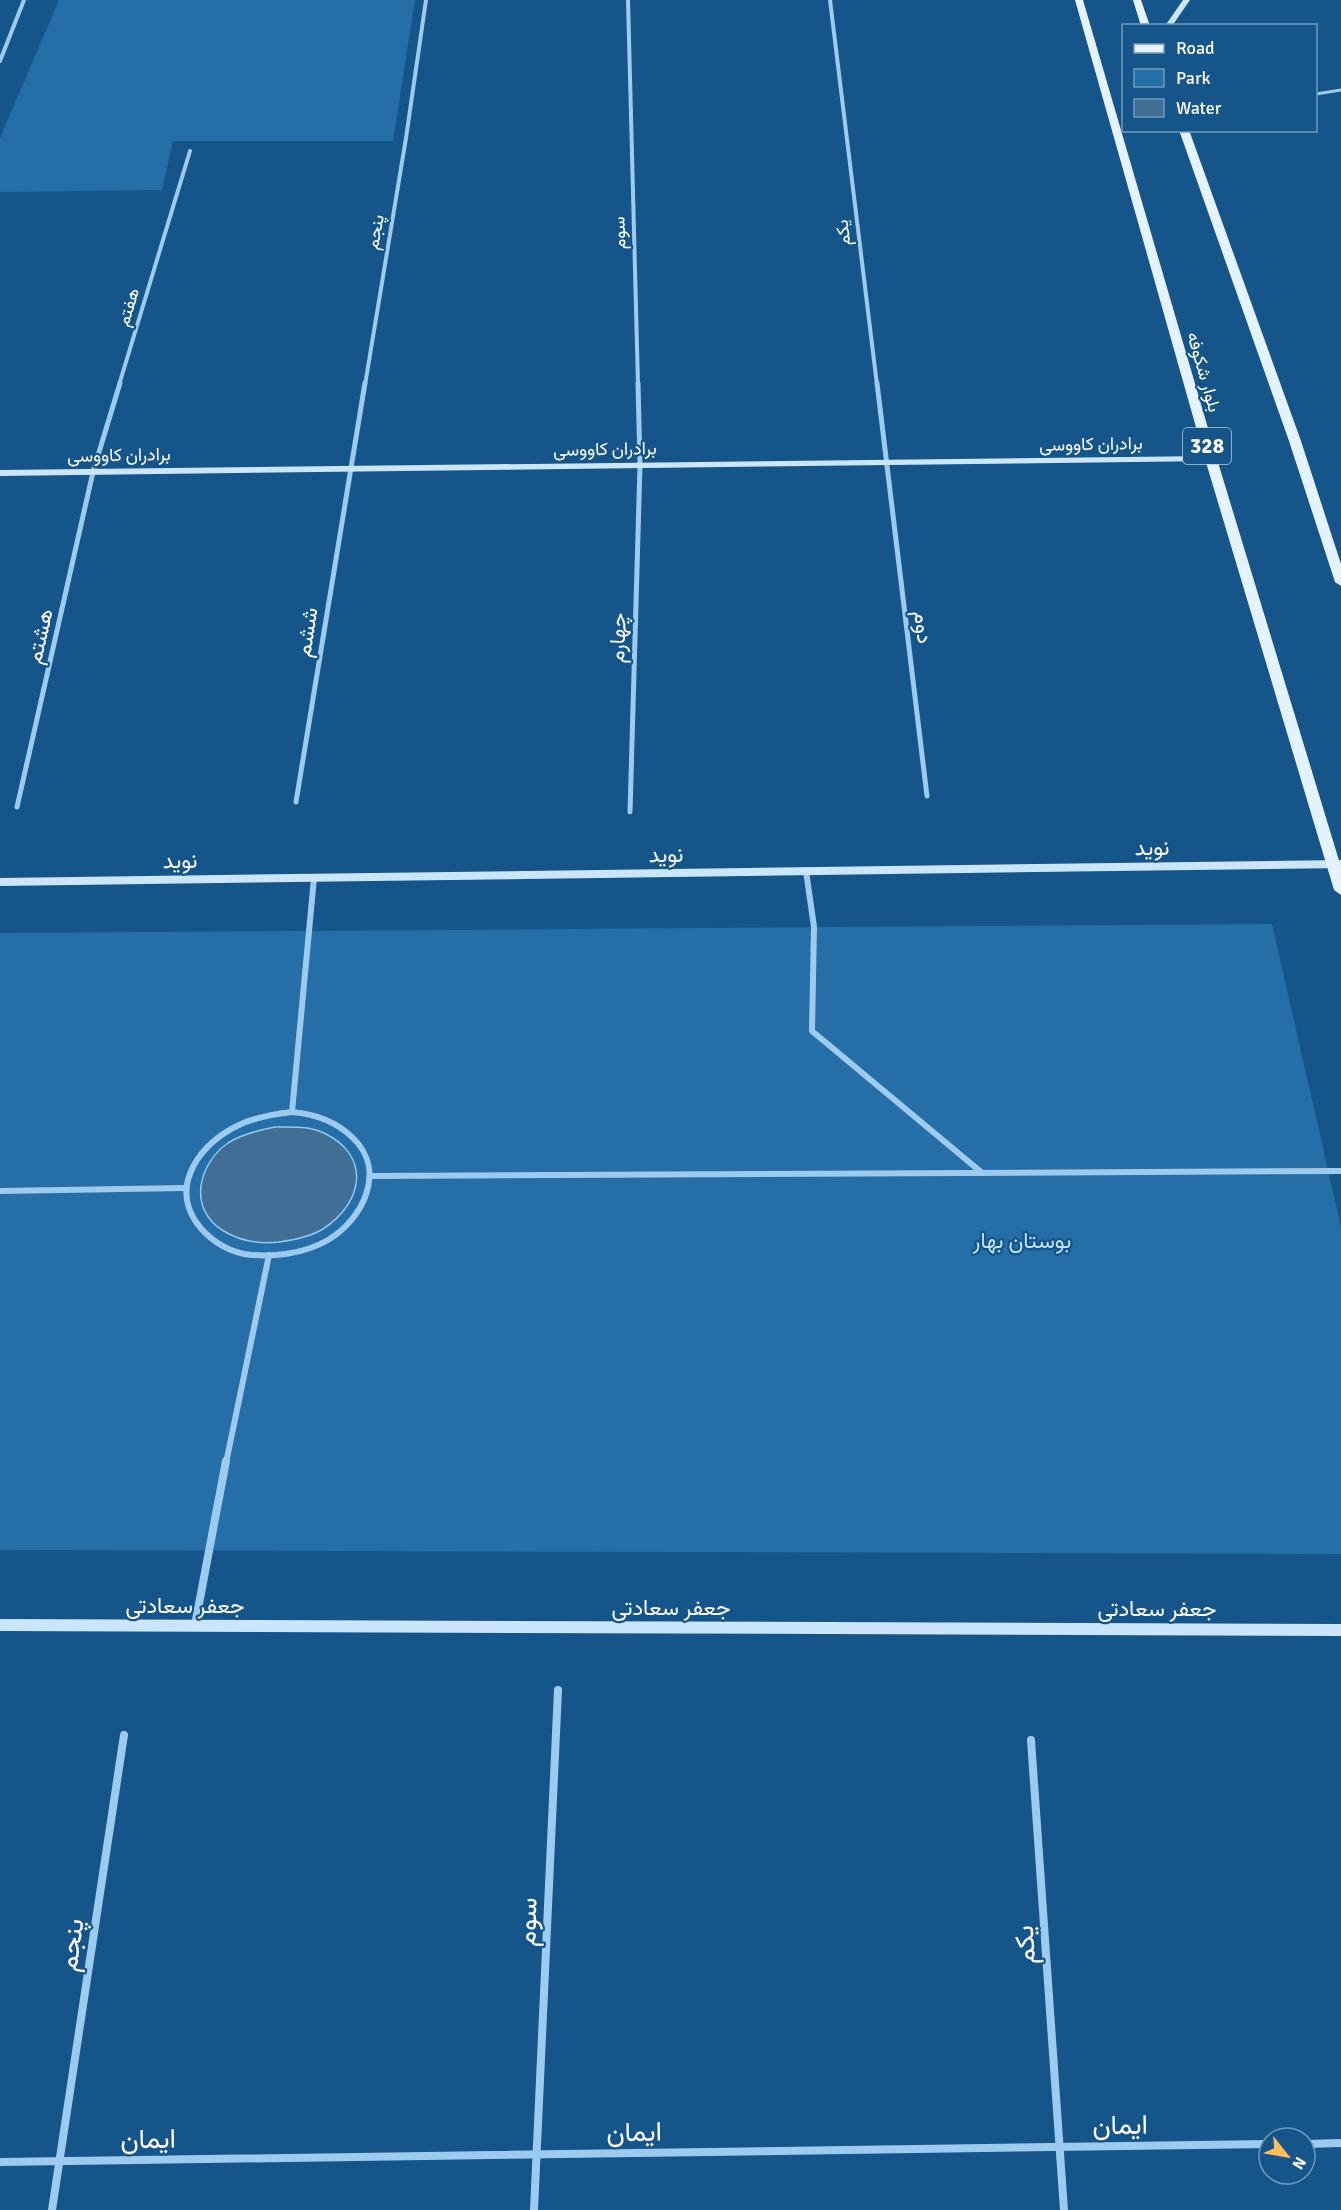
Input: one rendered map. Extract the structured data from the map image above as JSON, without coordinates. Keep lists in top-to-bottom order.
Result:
{
  "streets": {
    "main road": ["بلوار شکوفه", "328"],
    "street": [
      "پنجم",
      "سوم",
      "یکم",
      "هفتم",
      "برادران کاووسی",
      "دوم",
      "ششم",
      "هشتم",
      "چهارم",
      "نوید",
      "جعفر سعادتی",
      "ایمان"
    ]
  },
  "crossings": [
    ["پنجم", "برادران کاووسی"],
    ["پنجم", "ششم"],
    ["پنجم", "ایمان"],
    ["سوم", "برادران کاووسی"],
    ["سوم", "چهارم"],
    ["سوم", "ایمان"],
    ["یکم", "برادران کاووسی"],
    ["یکم", "دوم"],
    ["یکم", "ایمان"],
    ["هفتم", "برادران کاووسی"],
    ["هفتم", "هشتم"],
    ["بلوار شکوفه", "برادران کاووسی"],
    ["بلوار شکوفه", "نوید"],
    ["برادران کاووسی", "دوم"],
    ["برادران کاووسی", "ششم"],
    ["برادران کاووسی", "هشتم"],
    ["برادران کاووسی", "چهارم"]
  ],
  "parks": ["بوستان بهار"],
  "legend": ["Road", "Park", "Water"],
  "north": "bottom right"
}
